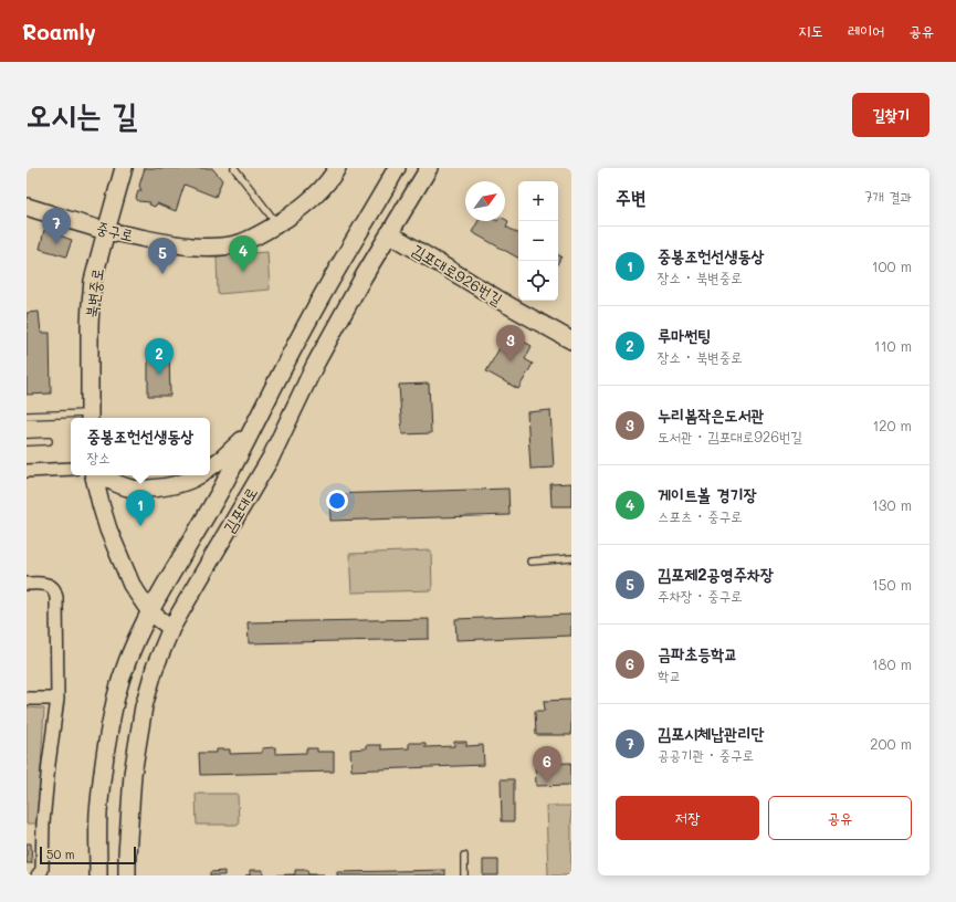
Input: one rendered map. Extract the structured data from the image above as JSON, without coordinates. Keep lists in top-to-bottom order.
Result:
{
  "streets": {
    "main road": [
      "중구로",
      "김포대로926번길",
      "북변중로",
      "김포대로"
    ]
  },
  "crossings": [
    ["중구로", "북변중로"],
    ["김포대로926번길", "김포대로"]
  ],
  "scale_bar": "50 m",
  "north": "top right",
  "page": {
    "header": "Roamly",
    "nav": ["지도", "레이어", "공유"],
    "buttons": [
      "길찾기",
      ["저장", "공유"]
    ],
    "title": "오시는 길",
    "heading": ["주변", "7개 결과"],
    "map_buttons": ["+", "−"],
    "pins": [
      "7",
      "4",
      "5",
      "3",
      "2",
      "1",
      "6"
    ],
    "list": [
      {
        "mark": "1",
        "name": "중봉조헌선생동상",
        "note": "장소 · 북변중로",
        "value": "100 m"
      },
      {
        "mark": "2",
        "name": "루마썬팅",
        "note": "장소 · 북변중로",
        "value": "110 m"
      },
      {
        "mark": "3",
        "name": "누리봄작은도서관",
        "note": "도서관 · 김포대로926번길",
        "value": "120 m"
      },
      {
        "mark": "4",
        "name": "게이트볼 경기장",
        "note": "스포츠 · 중구로",
        "value": "130 m"
      },
      {
        "mark": "5",
        "name": "김포제2공영주차장",
        "note": "주차장 · 중구로",
        "value": "150 m"
      },
      {
        "mark": "6",
        "name": "금파초등학교",
        "note": "학교",
        "value": "180 m"
      },
      {
        "mark": "7",
        "name": "김포시체납관리단",
        "note": "공공기관 · 중구로",
        "value": "200 m"
      }
    ],
    "popup": ["중봉조헌선생동상", "장소"],
    "scale": "50 m"
  }
}
